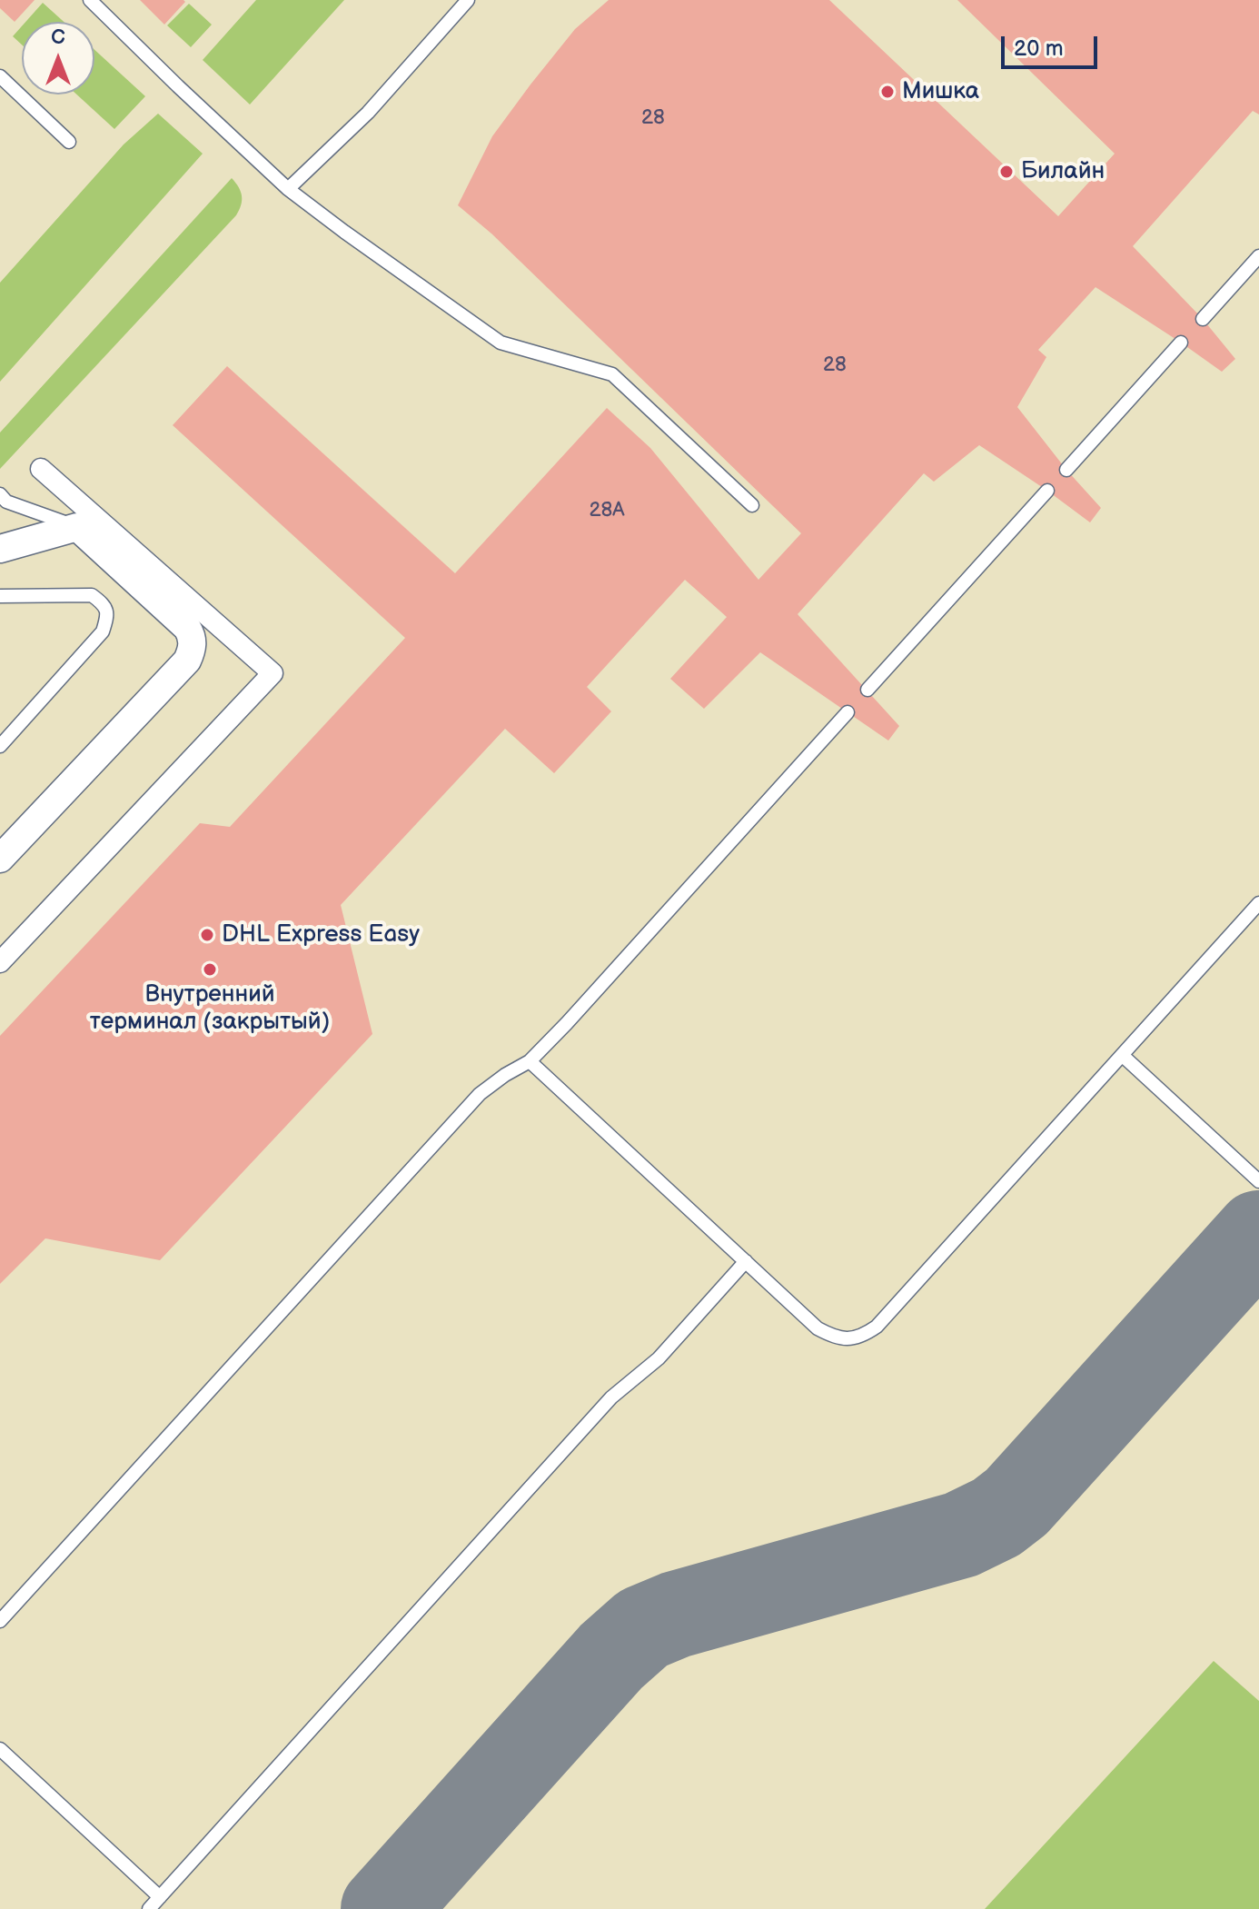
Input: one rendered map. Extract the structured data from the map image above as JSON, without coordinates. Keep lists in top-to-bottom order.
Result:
{
  "places": [
    "Мишка",
    "Билайн",
    "DHL Express Easy",
    "Внутренний терминал (закрытый)"
  ],
  "house_numbers": ["28", "28", "28А"],
  "scale_bar": "20 m",
  "north": "top"
}
